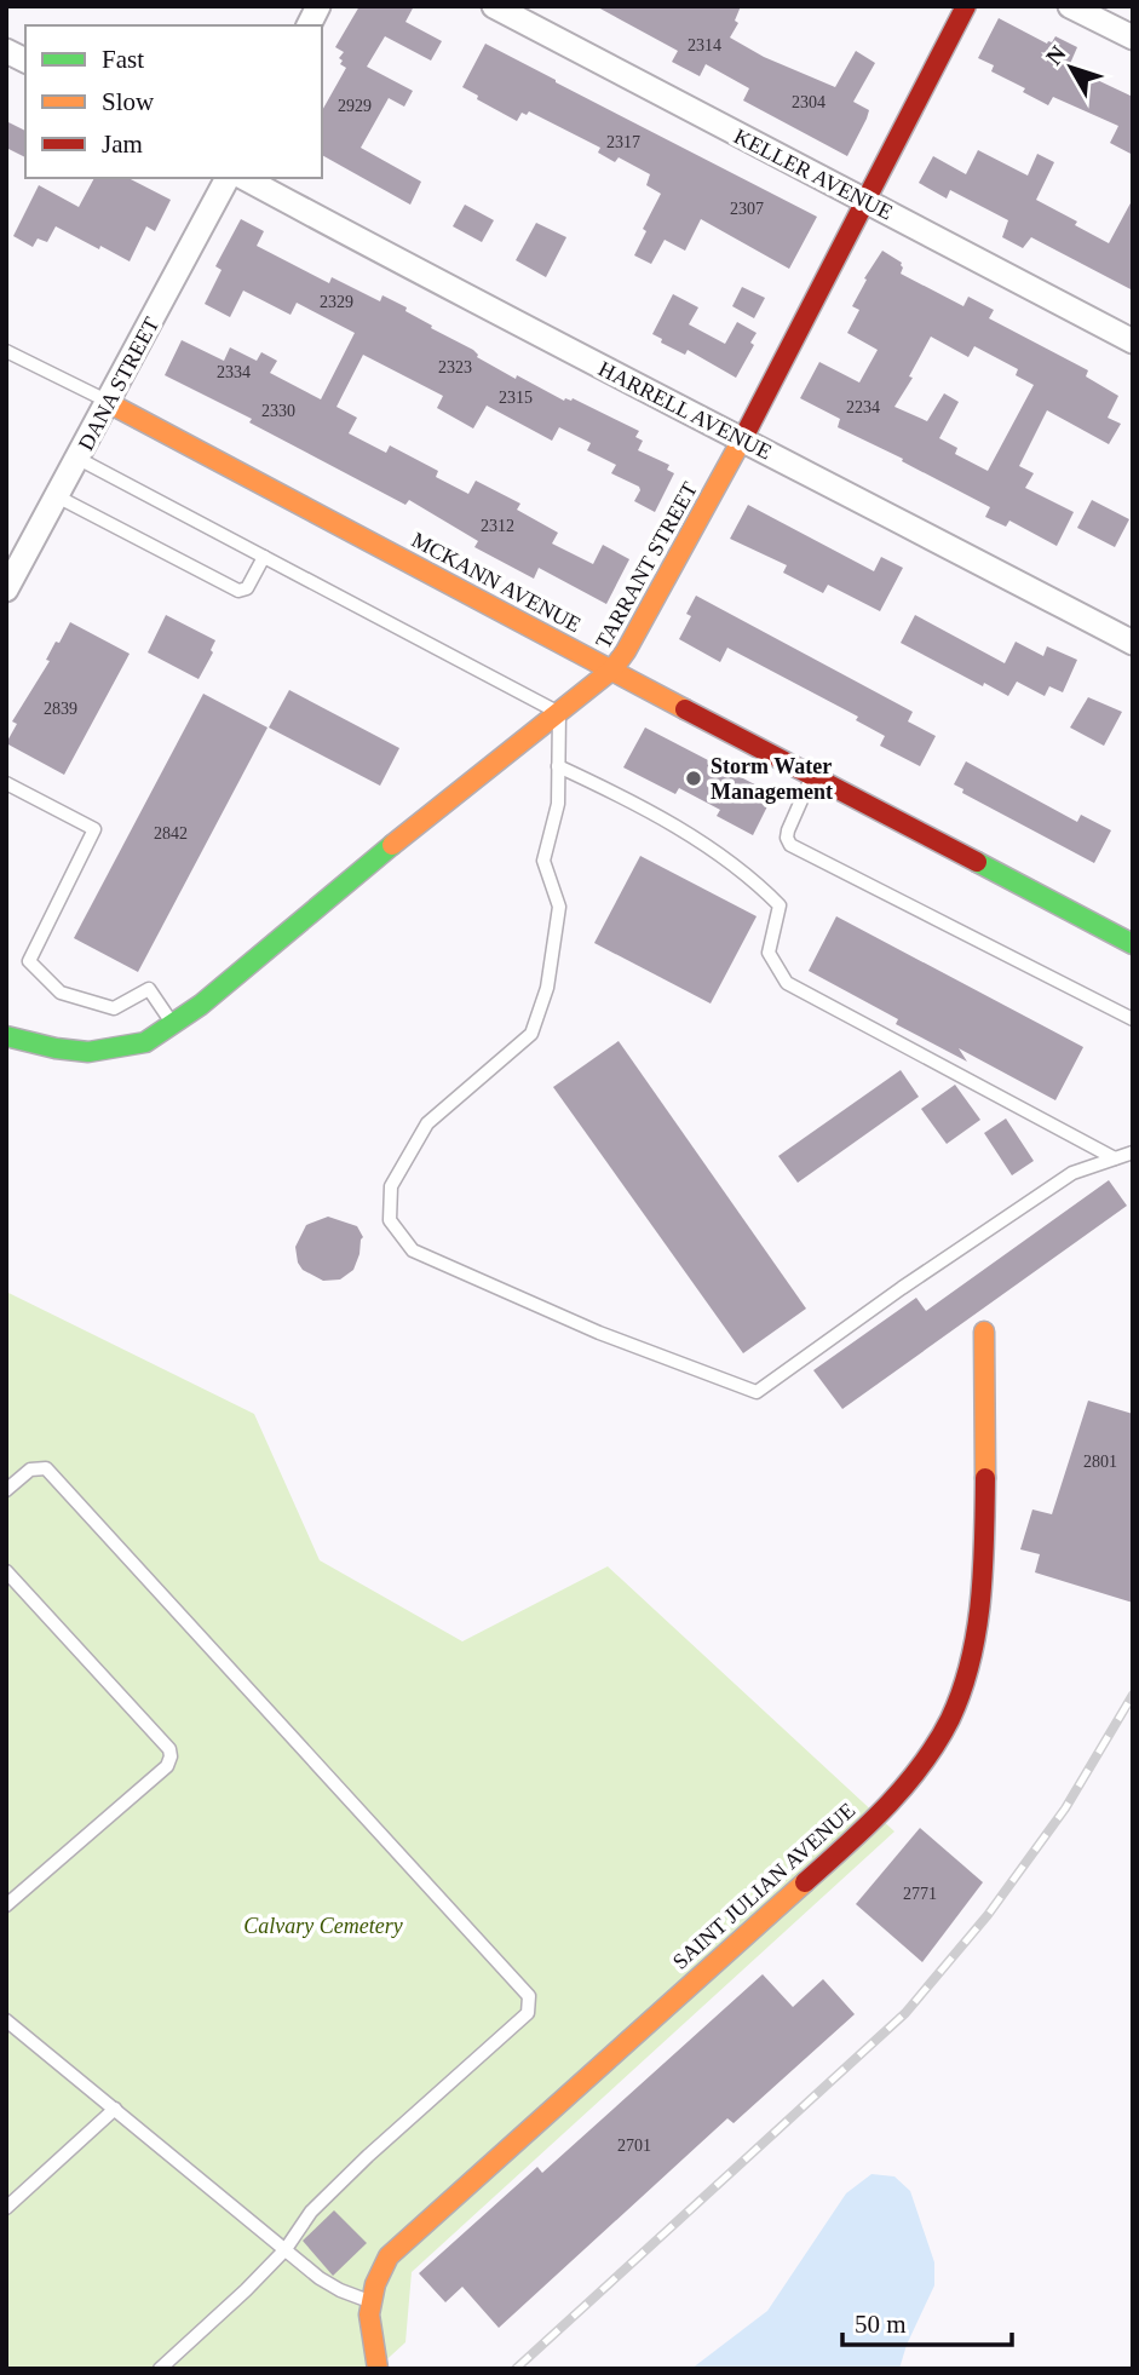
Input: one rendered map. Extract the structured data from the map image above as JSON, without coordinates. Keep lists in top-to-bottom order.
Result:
{
  "streets": {
    "street": [
      "KELLER AVENUE",
      "DANA STREET",
      "HARRELL AVENUE",
      "TARRANT STREET",
      "MCKANN AVENUE",
      "SAINT JULIAN AVENUE"
    ]
  },
  "crossings": [
    ["KELLER AVENUE", "TARRANT STREET"],
    ["DANA STREET", "MCKANN AVENUE"],
    ["HARRELL AVENUE", "TARRANT STREET"],
    ["TARRANT STREET", "MCKANN AVENUE"]
  ],
  "parks": ["Calvary Cemetery"],
  "places": ["Storm Water Management"],
  "house_numbers": [
    "2314",
    "2304",
    "2929",
    "2317",
    "2307",
    "2329",
    "2323",
    "2334",
    "2315",
    "2234",
    "2330",
    "2312",
    "2839",
    "2842",
    "2801",
    "2771",
    "2701"
  ],
  "legend": ["Fast", "Slow", "Jam"],
  "scale_bar": "50 m",
  "north": "top left"
}
